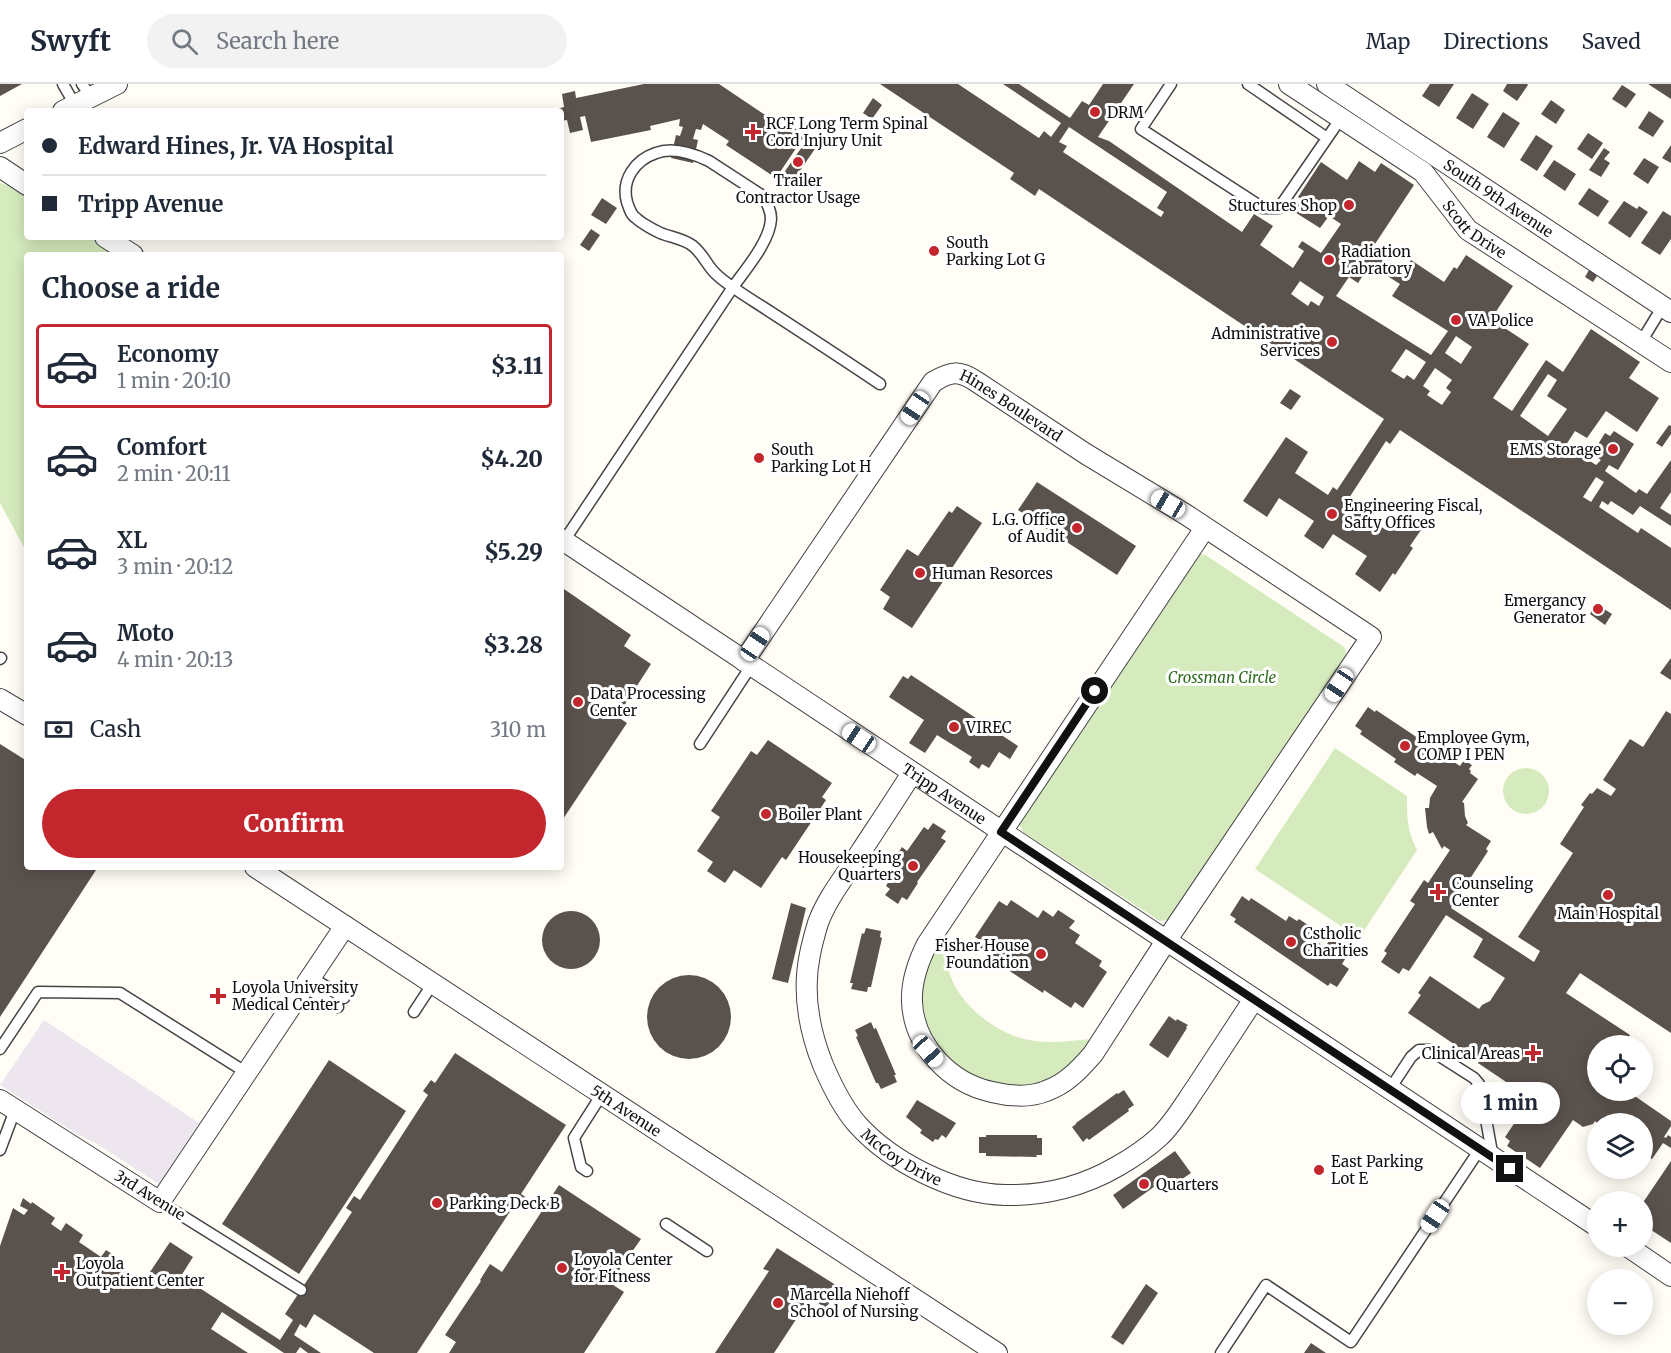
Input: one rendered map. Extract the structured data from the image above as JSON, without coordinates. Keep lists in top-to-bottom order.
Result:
{
  "streets": {
    "street": [
      "South 9th Avenue",
      "Scott Drive",
      "Hines Boulevard",
      "Tripp Avenue",
      "5th Avenue",
      "McCoy Drive",
      "3rd Avenue"
    ]
  },
  "crossings": [
    ["Hines Boulevard", "Tripp Avenue"],
    ["Tripp Avenue", "McCoy Drive"]
  ],
  "parks": ["Crossman Circle"],
  "places": {
    "other": [
      "DRM",
      "Trailer Contractor Usage",
      "Stuctures Shop",
      "South Parking Lot G",
      "Radiation Labratory",
      "VA Police",
      "Administrative Services",
      "EMS Storage",
      "South Parking Lot H",
      "Engineering Fiscal, Safty Offices",
      "L.G. Office of Audit",
      "Human Resorces",
      "Emergancy Generator",
      "Data Processing Center",
      "VIREC",
      "Employee Gym, COMP I PEN",
      "Boiler Plant",
      "Housekeeping Quarters",
      "Main Hospital",
      "Cstholic Charities",
      "Fisher House Foundation",
      "East Parking Lot E",
      "Quarters",
      "Parking Deck B",
      "Loyola Center for Fitness",
      "Marcella Niehoff School of Nursing"
    ],
    "health": [
      "RCF Long Term Spinal Cord Injury Unit",
      "Counseling Center",
      "Loyola University Medical Center",
      "Clinical Areas",
      "Loyola Outpatient Center"
    ]
  },
  "page": {
    "header": "Swyft",
    "search": "Search here",
    "nav": ["Map", "Directions", "Saved"],
    "banner": ["Edward Hines, Jr. VA Hospital", "Tripp Avenue"],
    "heading": "Choose a ride",
    "list": [
      {
        "name": "Economy",
        "note": "1 min · 20:10",
        "value": "$3.11"
      },
      {
        "name": "Comfort",
        "note": "2 min · 20:11",
        "value": "$4.20"
      },
      {
        "name": "XL",
        "note": "3 min · 20:12",
        "value": "$5.29"
      },
      {
        "name": "Moto",
        "note": "4 min · 20:13",
        "value": "$3.28"
      }
    ],
    "pay": ["Cash", "310 m"],
    "buttons": "Confirm",
    "map_buttons": ["+", "−"],
    "bubble": "1 min"
  }
}
